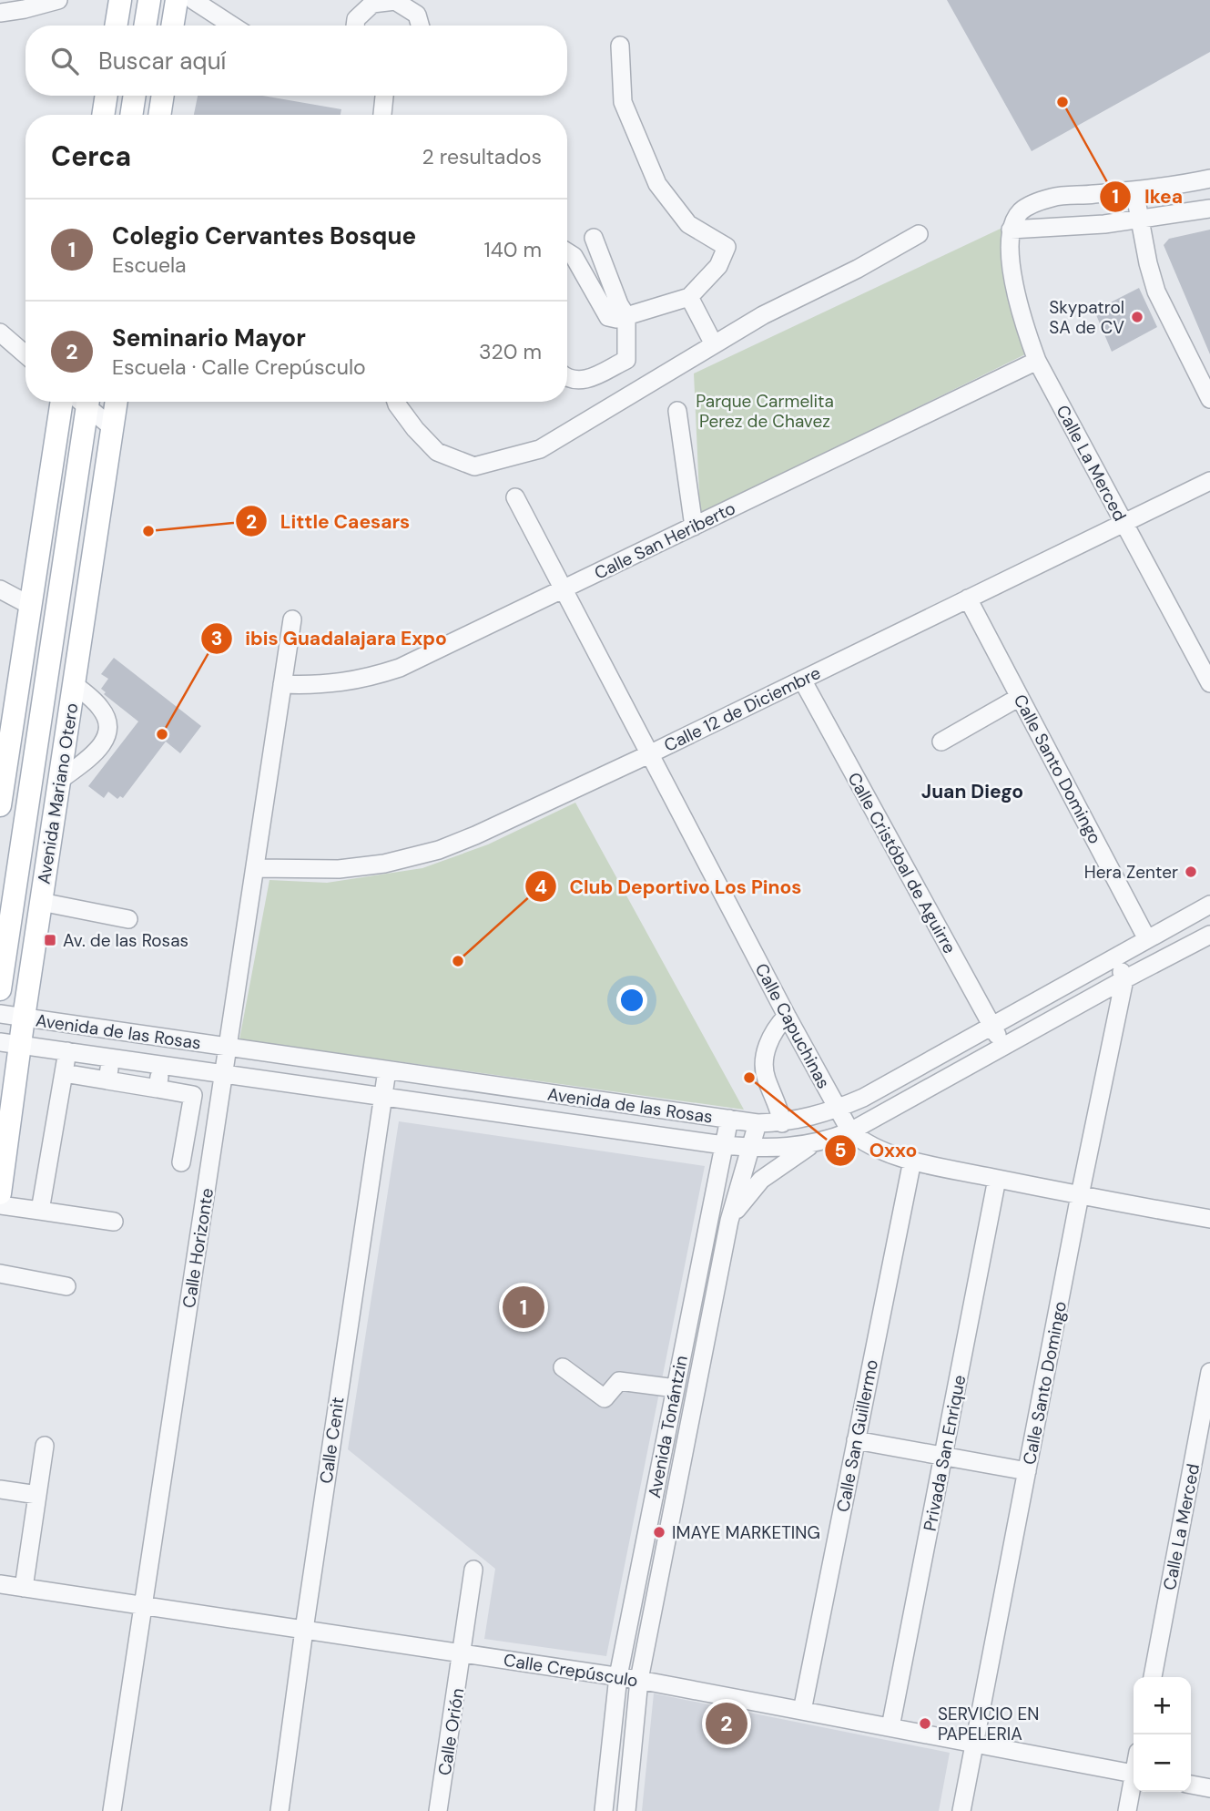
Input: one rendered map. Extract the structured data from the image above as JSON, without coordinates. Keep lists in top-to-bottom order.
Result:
{
  "streets": {
    "main road": ["Avenida Mariano Otero"],
    "street": [
      "Calle La Merced",
      "Calle San Heriberto",
      "Calle 12 de Diciembre",
      "Calle Santo Domingo",
      "Calle Cristóbal de Aguirre",
      "Calle Capuchinas",
      "Avenida de las Rosas",
      "Calle Horizonte",
      "Avenida Tonántzin",
      "Calle San Guillermo",
      "Calle Cenit",
      "Privada San Enrique",
      "Calle Crepúsculo",
      "Calle Orión"
    ]
  },
  "crossings": [
    ["Calle La Merced", "Calle San Heriberto"],
    ["Calle La Merced", "Calle 12 de Diciembre"],
    ["Calle San Heriberto", "Calle Capuchinas"],
    ["Calle San Heriberto", "Calle Horizonte"],
    ["Calle 12 de Diciembre", "Calle Santo Domingo"],
    ["Calle 12 de Diciembre", "Calle Cristóbal de Aguirre"],
    ["Calle 12 de Diciembre", "Calle Capuchinas"],
    ["Calle 12 de Diciembre", "Calle Horizonte"],
    ["Calle Santo Domingo", "Avenida de las Rosas"],
    ["Calle Santo Domingo", "Calle Crepúsculo"],
    ["Avenida Mariano Otero", "Avenida de las Rosas"],
    ["Calle Cristóbal de Aguirre", "Avenida de las Rosas"],
    ["Calle Capuchinas", "Avenida de las Rosas"],
    ["Avenida de las Rosas", "Calle Horizonte"],
    ["Avenida de las Rosas", "Avenida Tonántzin"],
    ["Avenida de las Rosas", "Calle Cenit"],
    ["Calle Horizonte", "Calle Crepúsculo"],
    ["Avenida Tonántzin", "Calle Crepúsculo"],
    ["Calle San Guillermo", "Calle Crepúsculo"],
    ["Calle Cenit", "Calle Crepúsculo"],
    ["Privada San Enrique", "Calle Crepúsculo"],
    ["Calle Crepúsculo", "Calle Orión"]
  ],
  "districts": ["Juan Diego"],
  "parks": ["Parque Carmelita Perez de Chavez"],
  "places": {
    "other": [
      "Ikea",
      "Skypatrol SA de CV",
      "Little Caesars",
      "ibis Guadalajara Expo",
      "Hera Zenter",
      "Club Deportivo Los Pinos",
      "Oxxo",
      "IMAYE MARKETING",
      "SERVICIO EN PAPELERIA"
    ],
    "transit": ["Av. de las Rosas"]
  },
  "page": {
    "search": "Buscar aquí",
    "heading": ["Cerca", "2 resultados"],
    "list": [
      {
        "mark": "1",
        "name": "Colegio Cervantes Bosque",
        "note": "Escuela",
        "value": "140 m"
      },
      {
        "mark": "2",
        "name": "Seminario Mayor",
        "note": "Escuela · Calle Crepúsculo",
        "value": "320 m"
      }
    ],
    "pins": ["1", "2"],
    "map_buttons": ["+", "−"]
  }
}
